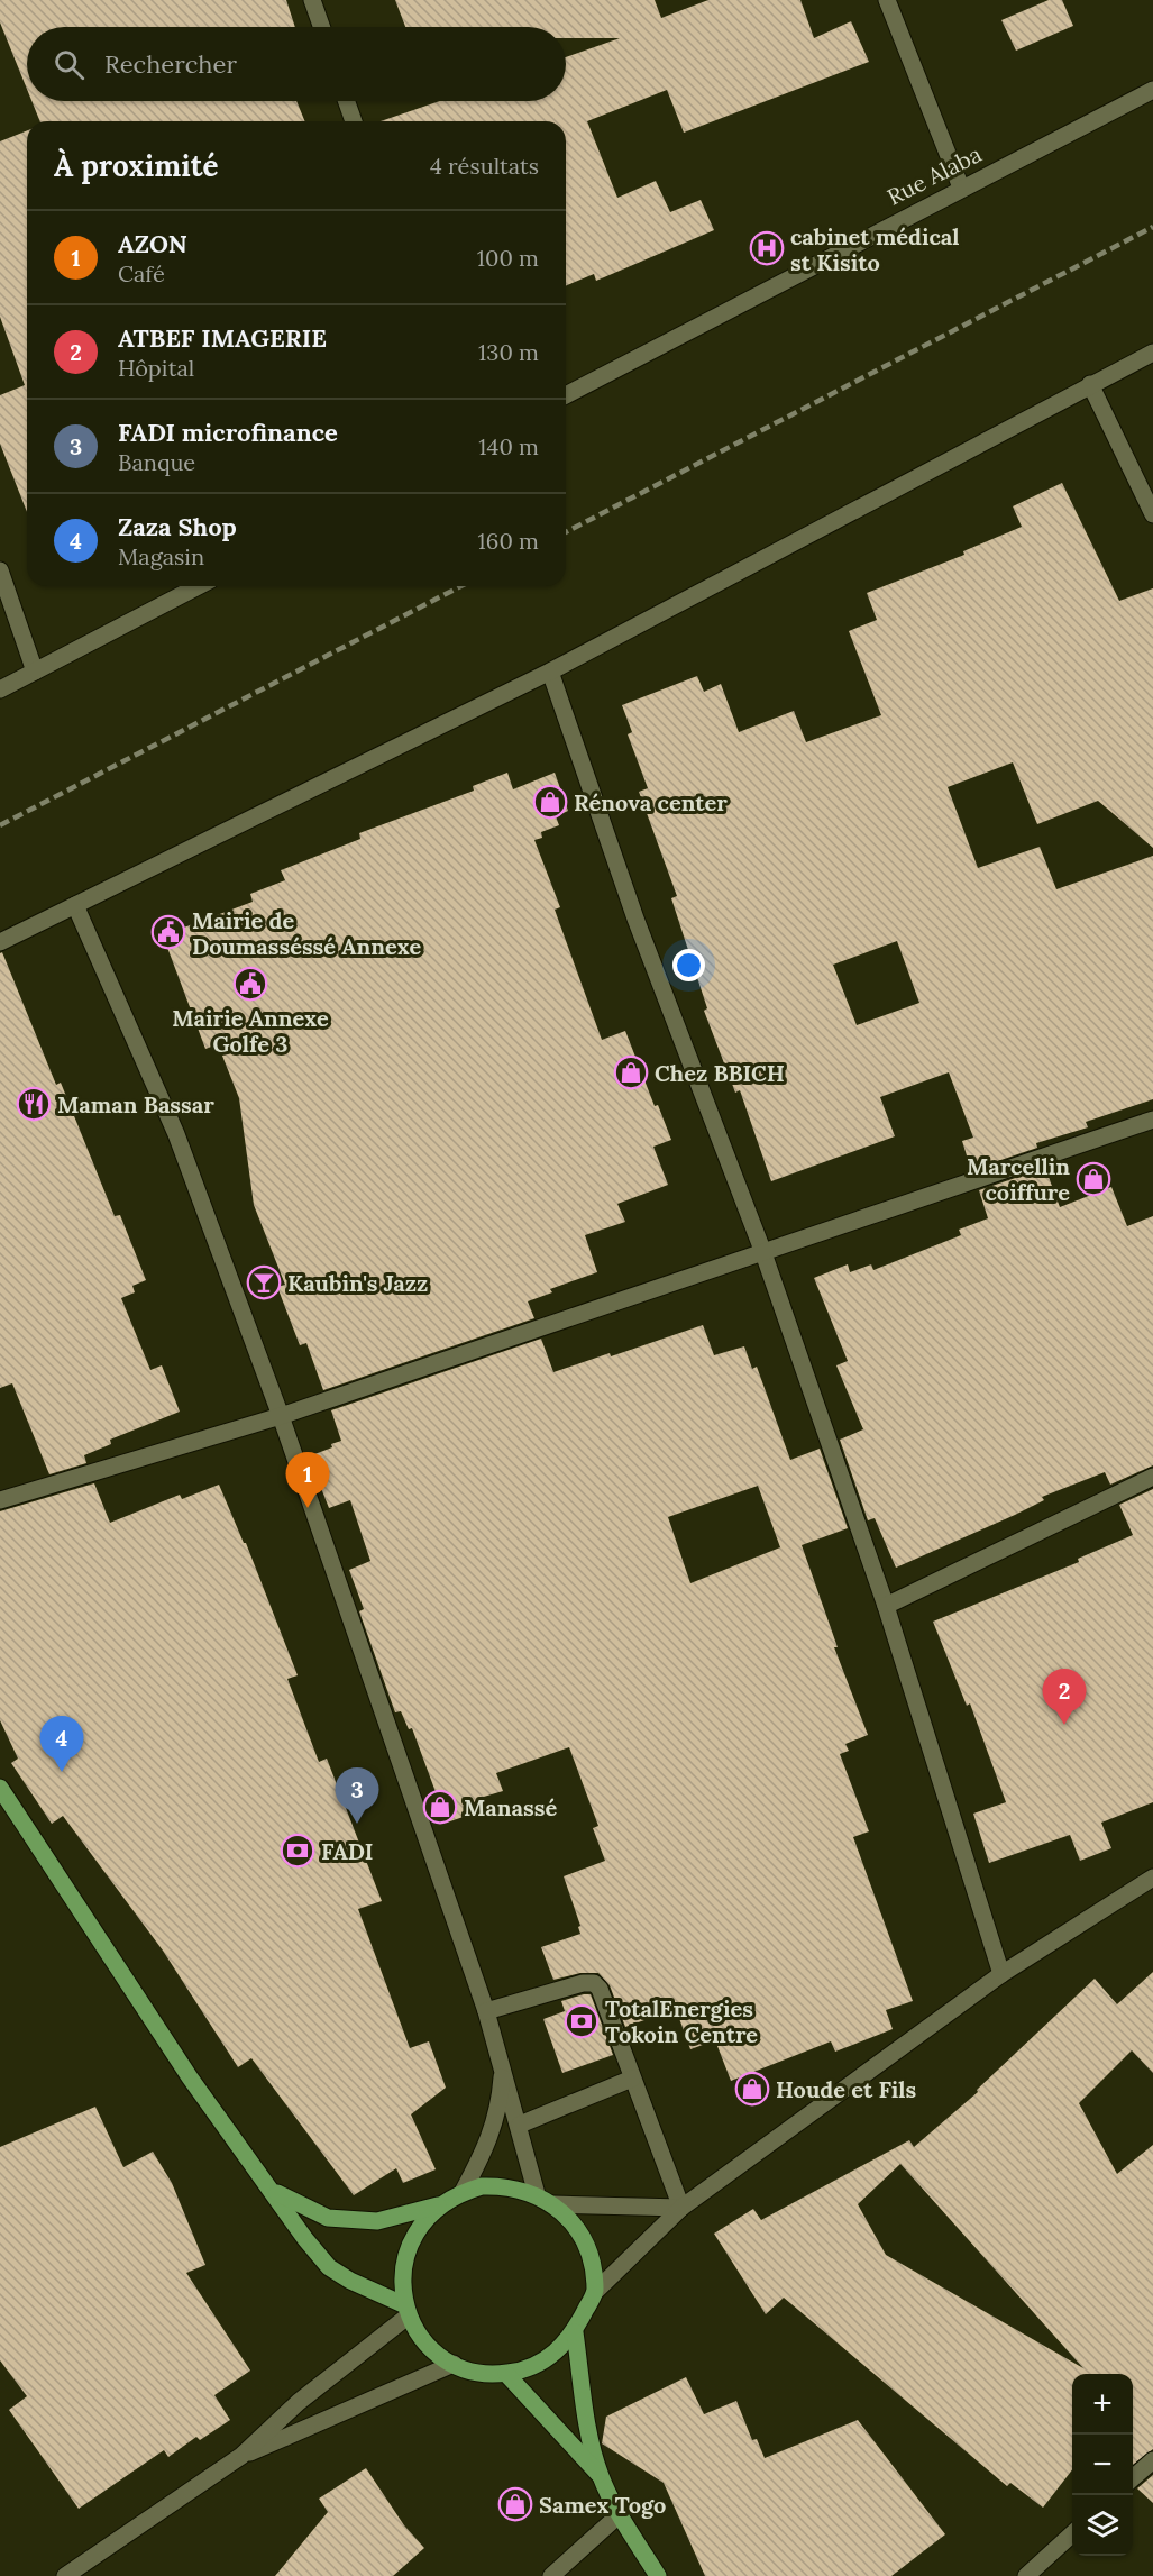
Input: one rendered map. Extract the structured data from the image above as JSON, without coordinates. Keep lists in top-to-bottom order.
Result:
{
  "streets": {
    "street": ["Rue Alaba"]
  },
  "places": {
    "hospital": ["cabinet médical st Kisito"],
    "shop": [
      "Rénova center",
      "Chez BBICH",
      "Marcellin coiffure",
      "Manassé",
      "Houde et Fils",
      "Samex Togo"
    ],
    "public building": ["Mairie de Doumasséssé Annexe", "Mairie Annexe Golfe 3"],
    "restaurant": ["Maman Bassar"],
    "bar": ["Kaubin's Jazz"],
    "bank": ["FADI", "TotalEnergies Tokoin Centre"]
  },
  "page": {
    "search": "Rechercher",
    "heading": ["À proximité", "4 résultats"],
    "list": [
      {
        "mark": "1",
        "name": "AZON",
        "note": "Café",
        "value": "100 m"
      },
      {
        "mark": "2",
        "name": "ATBEF IMAGERIE",
        "note": "Hôpital",
        "value": "130 m"
      },
      {
        "mark": "3",
        "name": "FADI microfinance",
        "note": "Banque",
        "value": "140 m"
      },
      {
        "mark": "4",
        "name": "Zaza Shop",
        "note": "Magasin",
        "value": "160 m"
      }
    ],
    "pins": [
      "1",
      "2",
      "4",
      "3"
    ],
    "map_buttons": ["+", "−"]
  }
}
